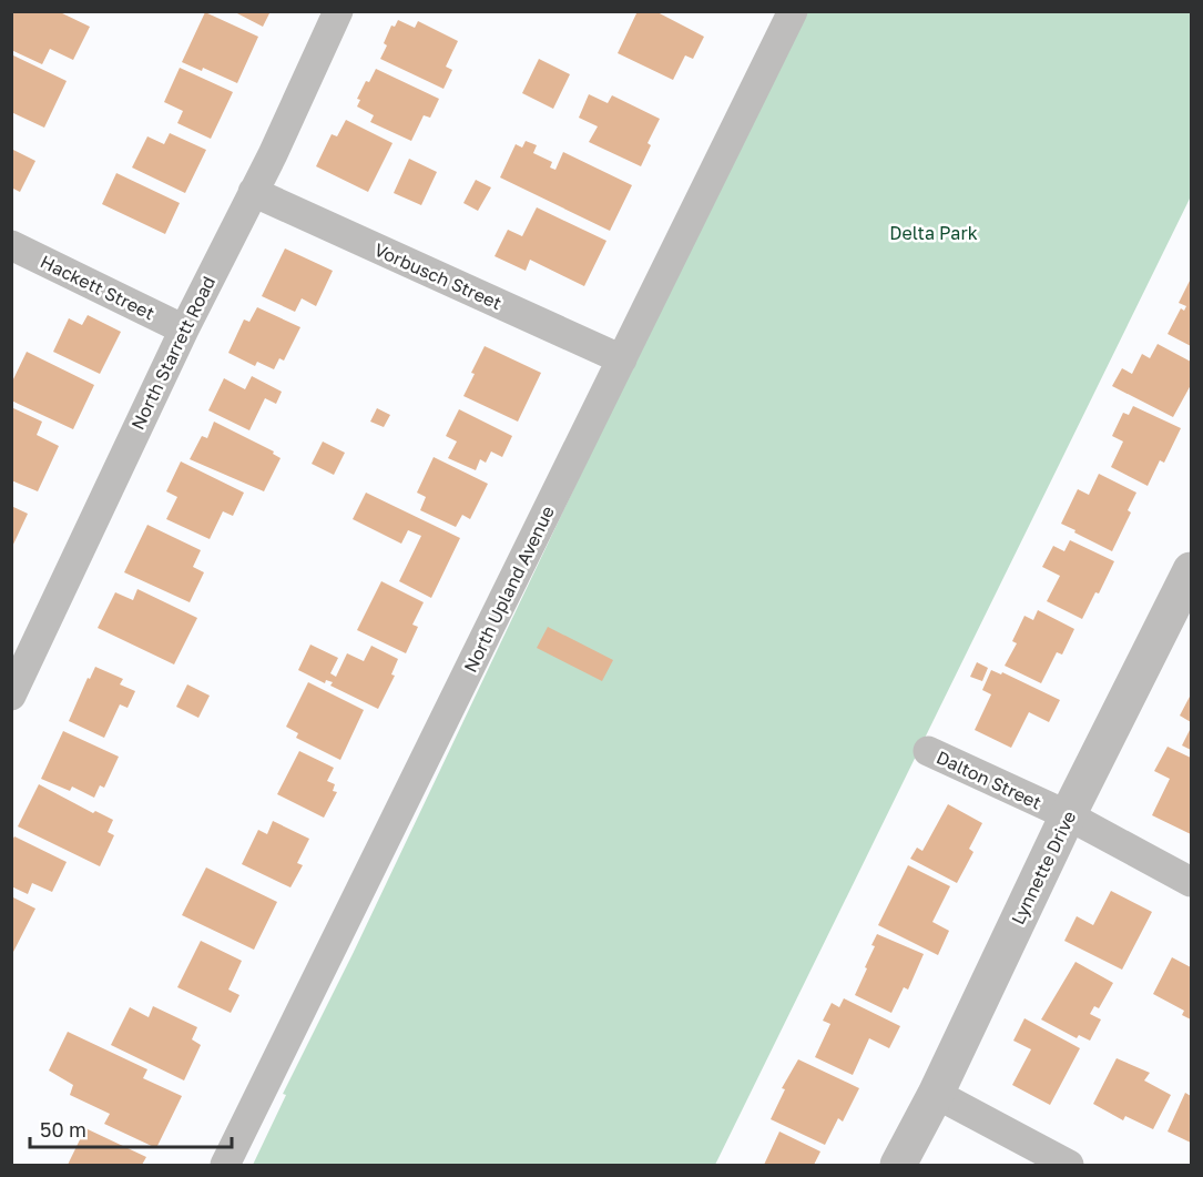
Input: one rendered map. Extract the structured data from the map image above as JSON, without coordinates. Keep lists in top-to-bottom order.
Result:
{
  "streets": {
    "street": [
      "Vorbusch Street",
      "Hackett Street",
      "North Starrett Road",
      "North Upland Avenue",
      "Dalton Street",
      "Lynnette Drive"
    ]
  },
  "crossings": [
    ["Vorbusch Street", "North Starrett Road"],
    ["Vorbusch Street", "North Upland Avenue"],
    ["Hackett Street", "North Starrett Road"],
    ["Dalton Street", "Lynnette Drive"]
  ],
  "parks": ["Delta Park"],
  "scale_bar": "50 m"
}
